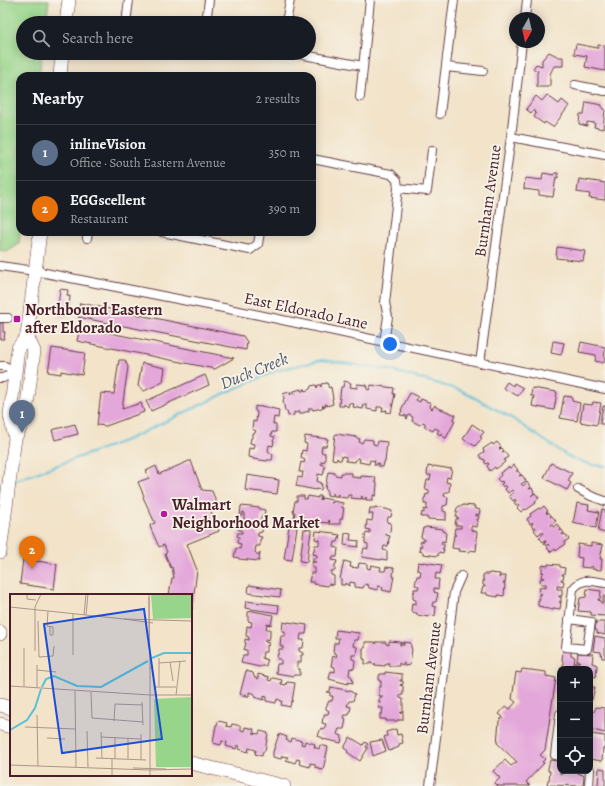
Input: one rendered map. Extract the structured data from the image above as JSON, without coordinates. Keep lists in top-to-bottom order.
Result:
{
  "streets": {
    "street": ["Burnham Avenue", "East Eldorado Lane"]
  },
  "crossings": [
    ["Burnham Avenue", "East Eldorado Lane"]
  ],
  "water": ["Duck Creek"],
  "places": {
    "transit": ["Northbound Eastern after Eldorado"],
    "other": ["Walmart Neighborhood Market"]
  },
  "north": "bottom",
  "page": {
    "search": "Search here",
    "heading": ["Nearby", "2 results"],
    "list": [
      {
        "mark": "1",
        "name": "inlineVision",
        "note": "Office · South Eastern Avenue",
        "value": "350 m"
      },
      {
        "mark": "2",
        "name": "EGGscellent",
        "note": "Restaurant",
        "value": "390 m"
      }
    ],
    "pins": ["1", "2"],
    "map_buttons": ["+", "−"]
  }
}
